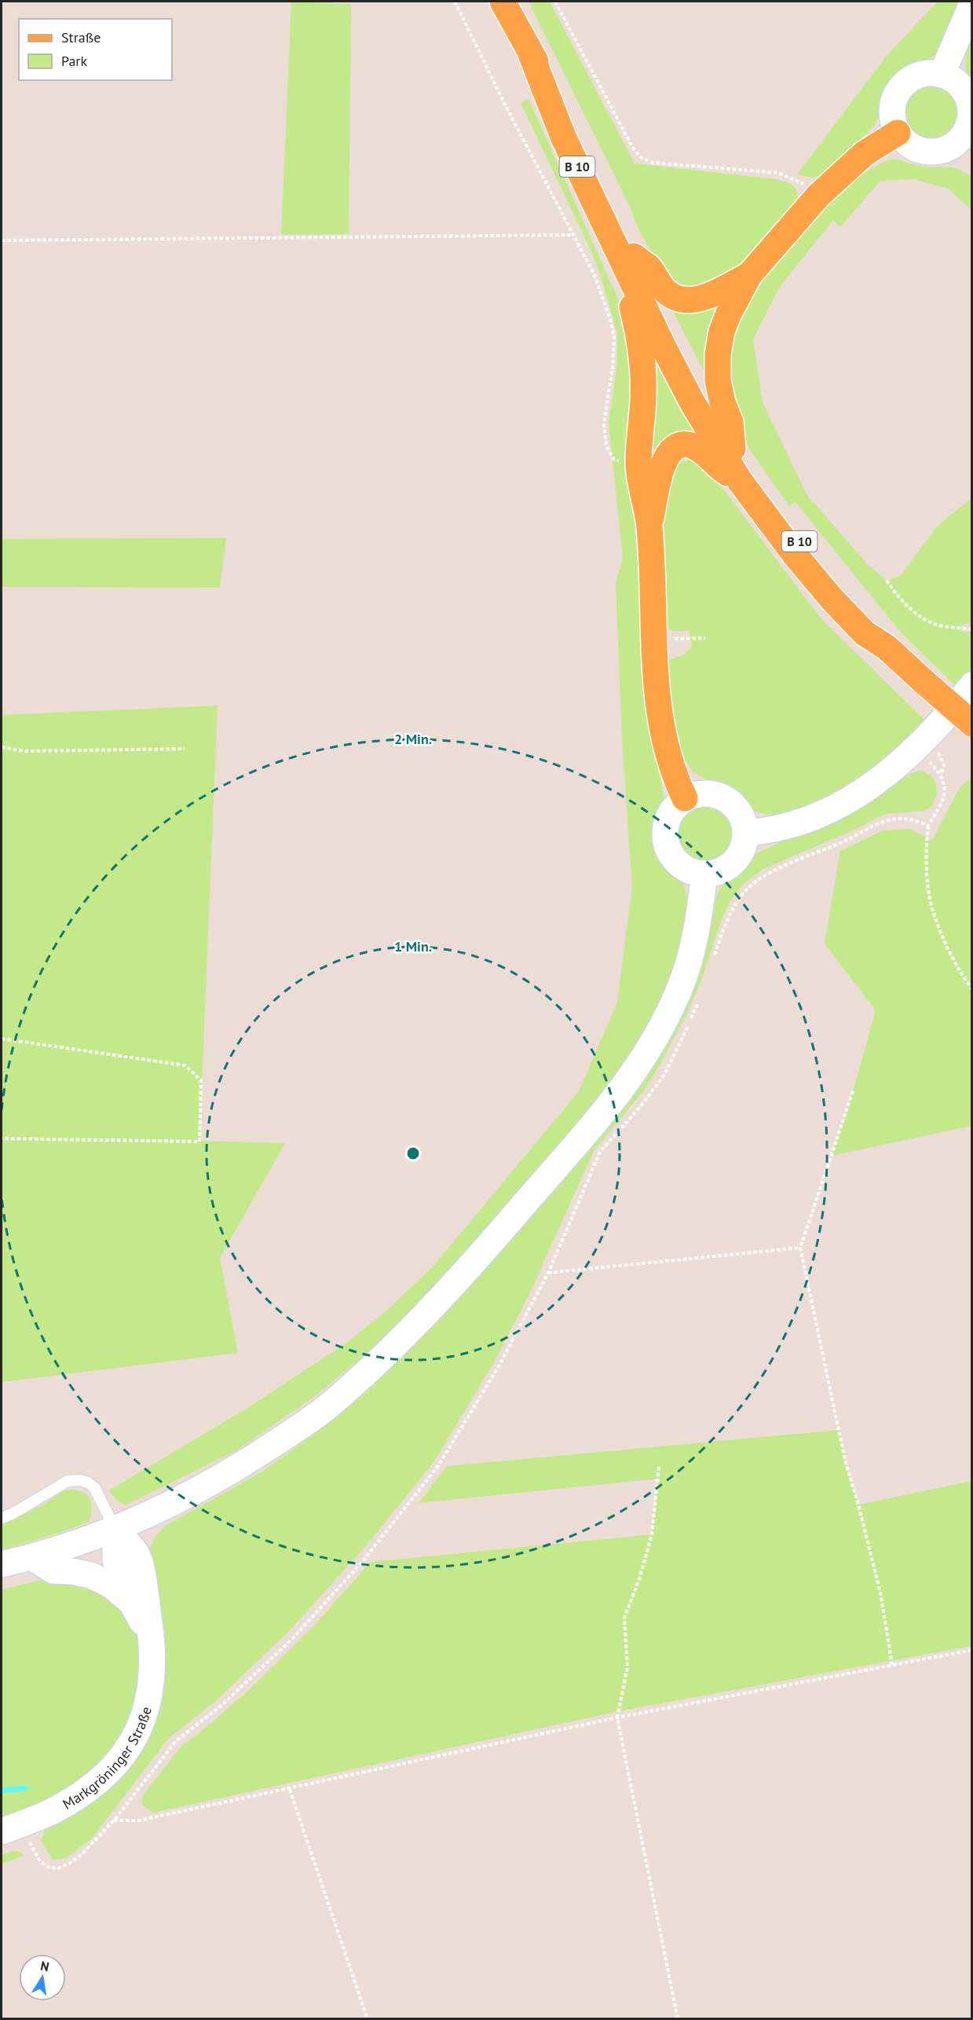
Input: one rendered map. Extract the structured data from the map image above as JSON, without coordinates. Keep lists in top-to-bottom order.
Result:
{
  "streets": {
    "main road": ["B 10", "Markgröninger Straße"]
  },
  "legend": ["Straße", "Park"],
  "north": "top",
  "rings": ["2 Min.", "1 Min."]
}
